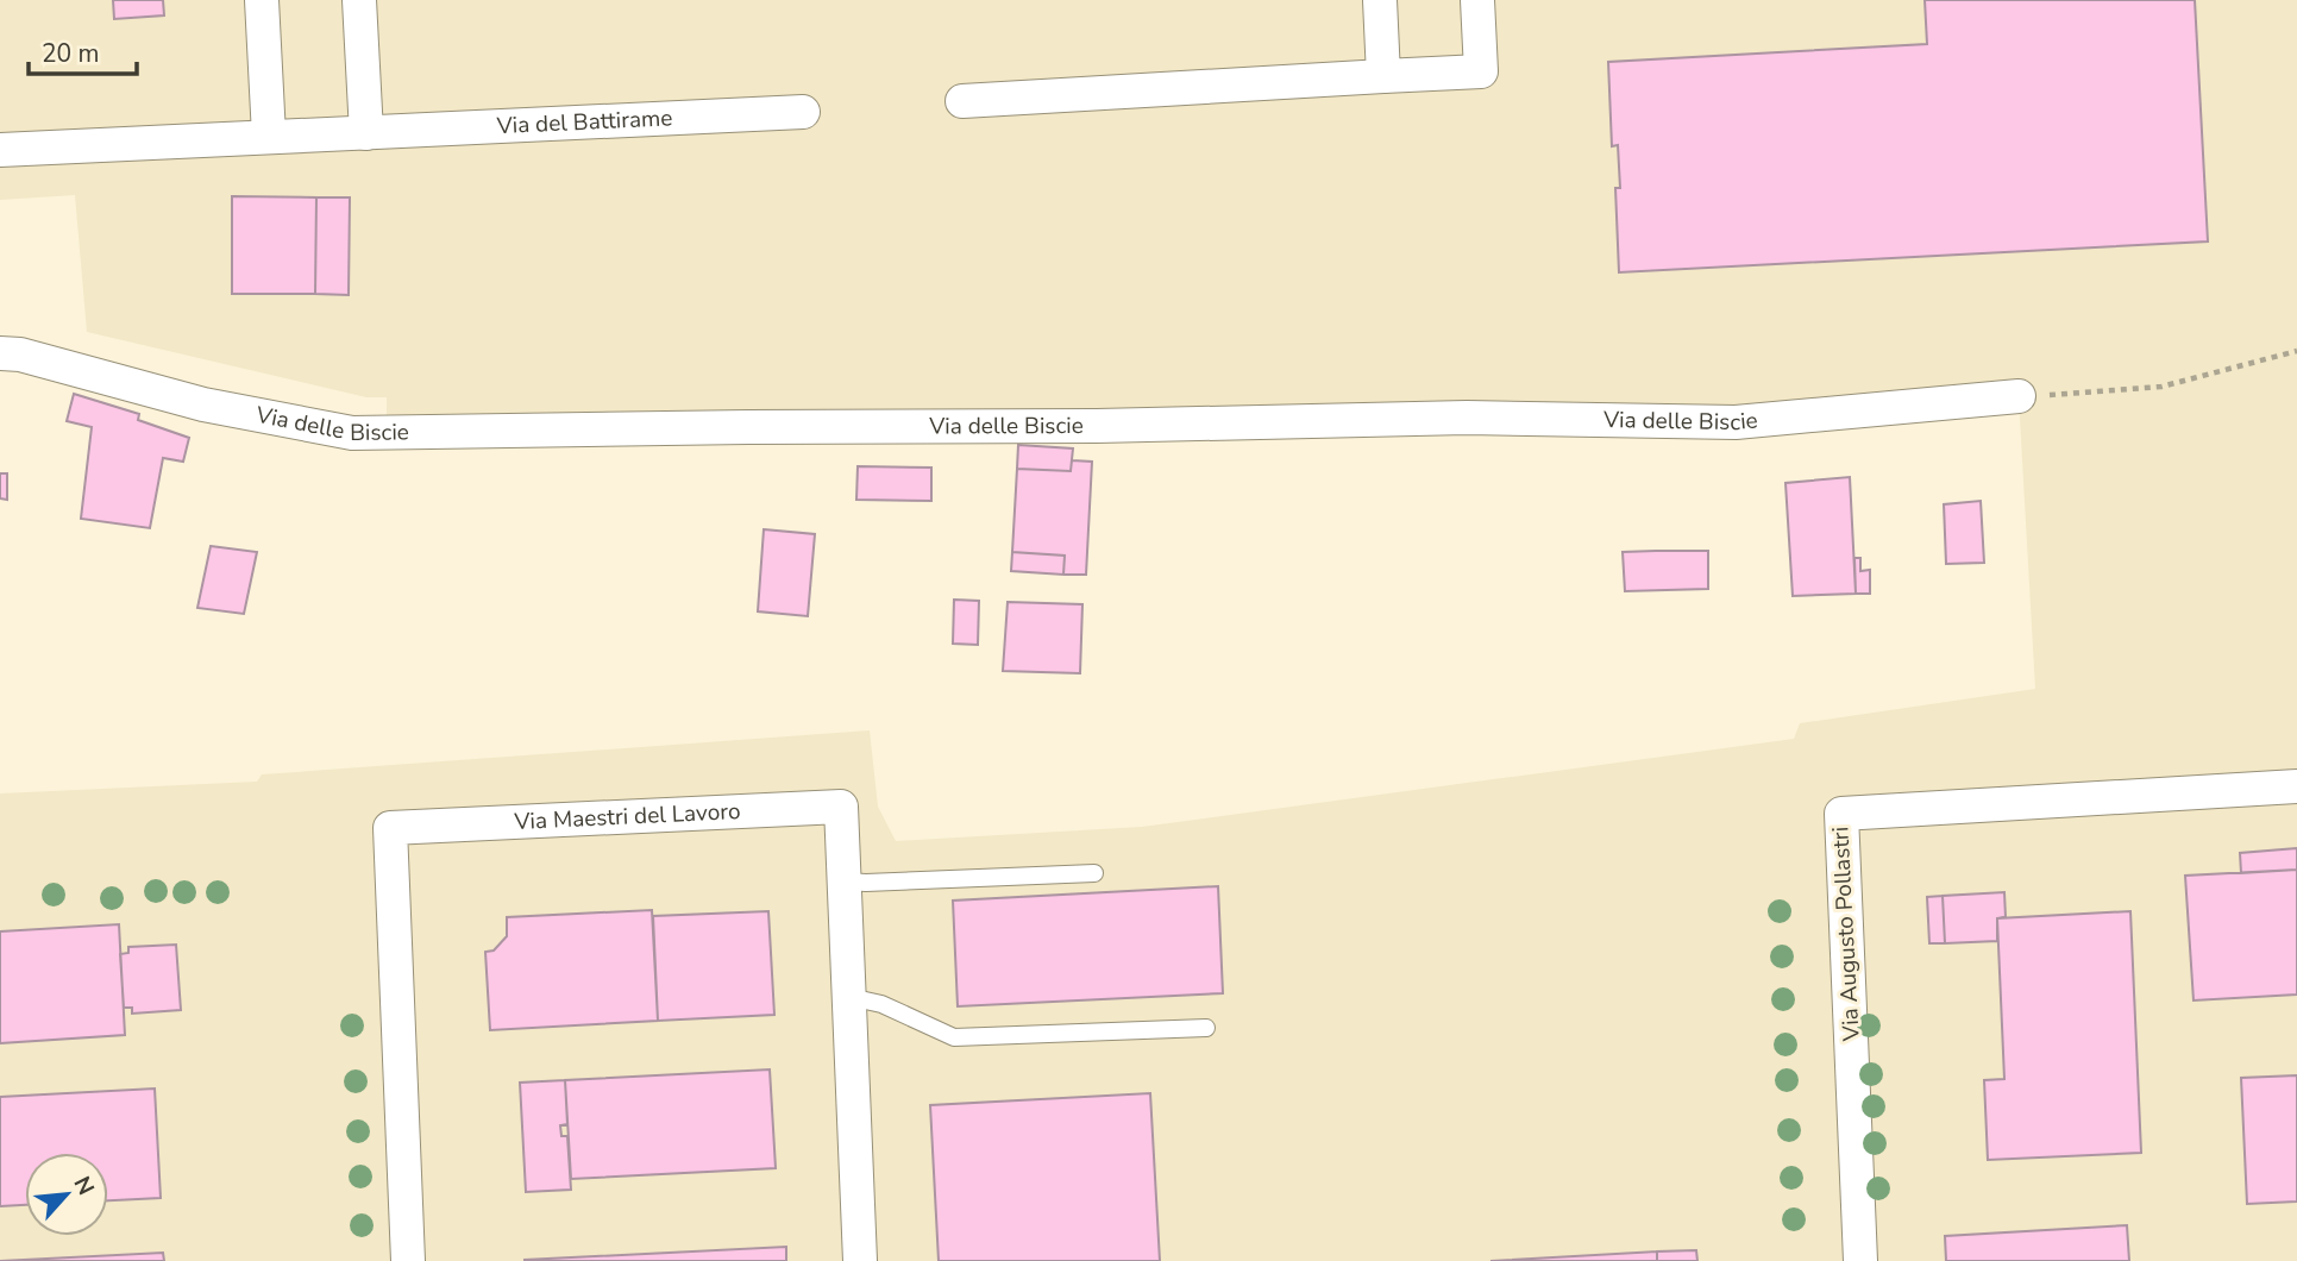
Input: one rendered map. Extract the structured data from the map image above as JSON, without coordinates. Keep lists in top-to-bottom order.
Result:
{
  "streets": {
    "street": [
      "Via del Battirame",
      "Via delle Biscie",
      "Via Maestri del Lavoro",
      "Via Augusto Pollastri"
    ]
  },
  "scale_bar": "20 m",
  "north": "top right"
}
